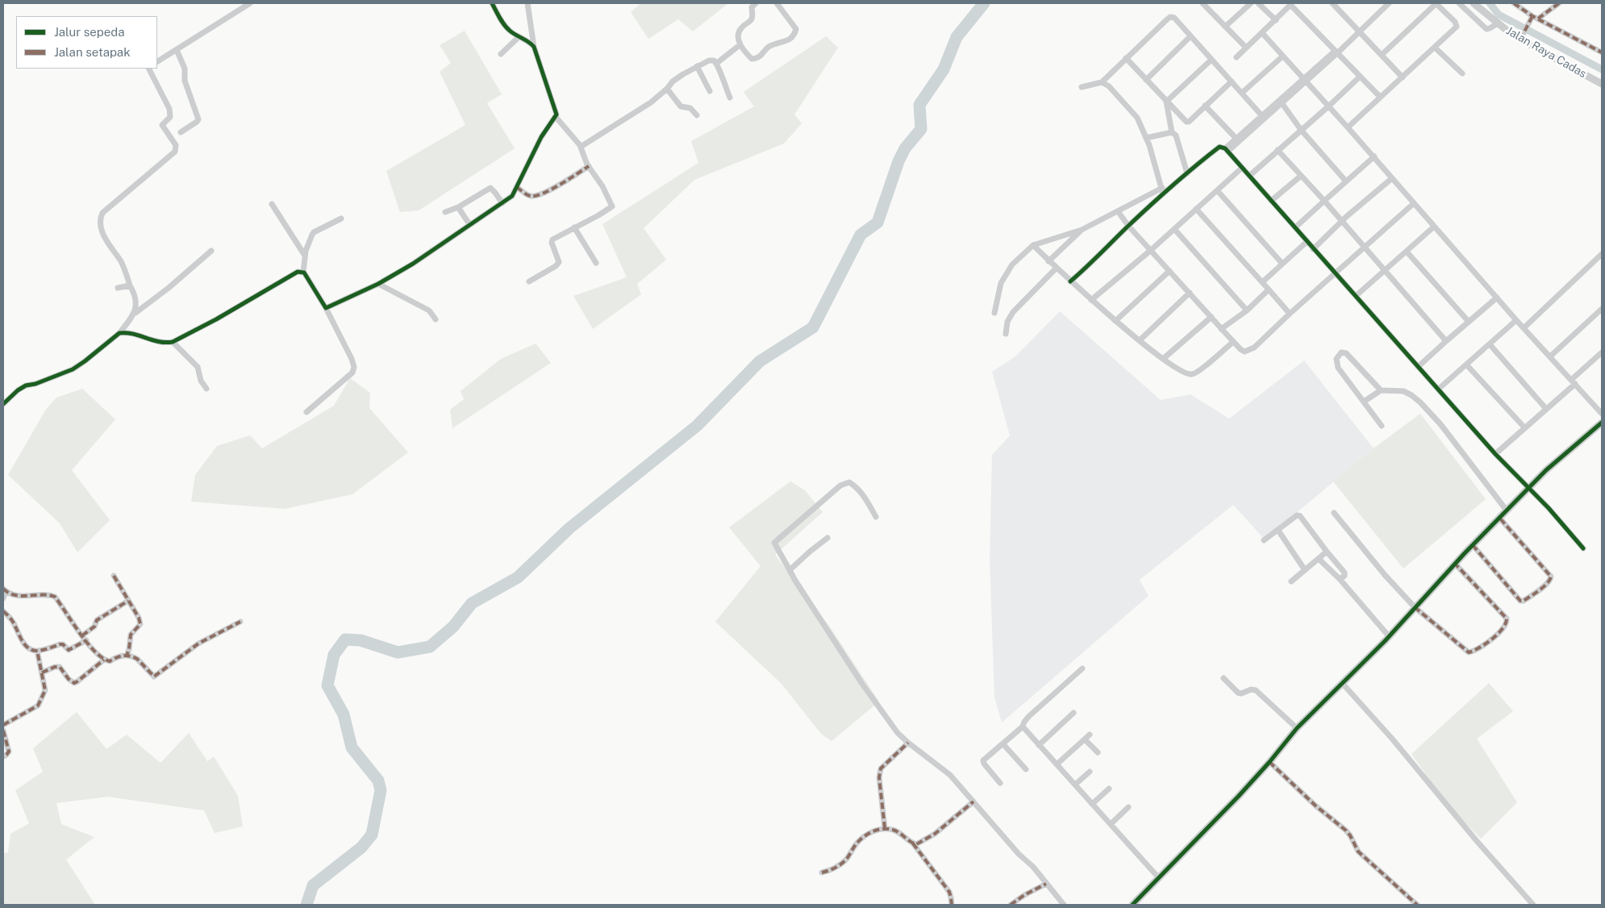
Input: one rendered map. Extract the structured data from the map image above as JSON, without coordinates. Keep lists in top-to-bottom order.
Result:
{
  "streets": {
    "street": ["Jalan Raya Cadas"]
  },
  "legend": ["Jalur sepeda", "Jalan setapak"]
}
